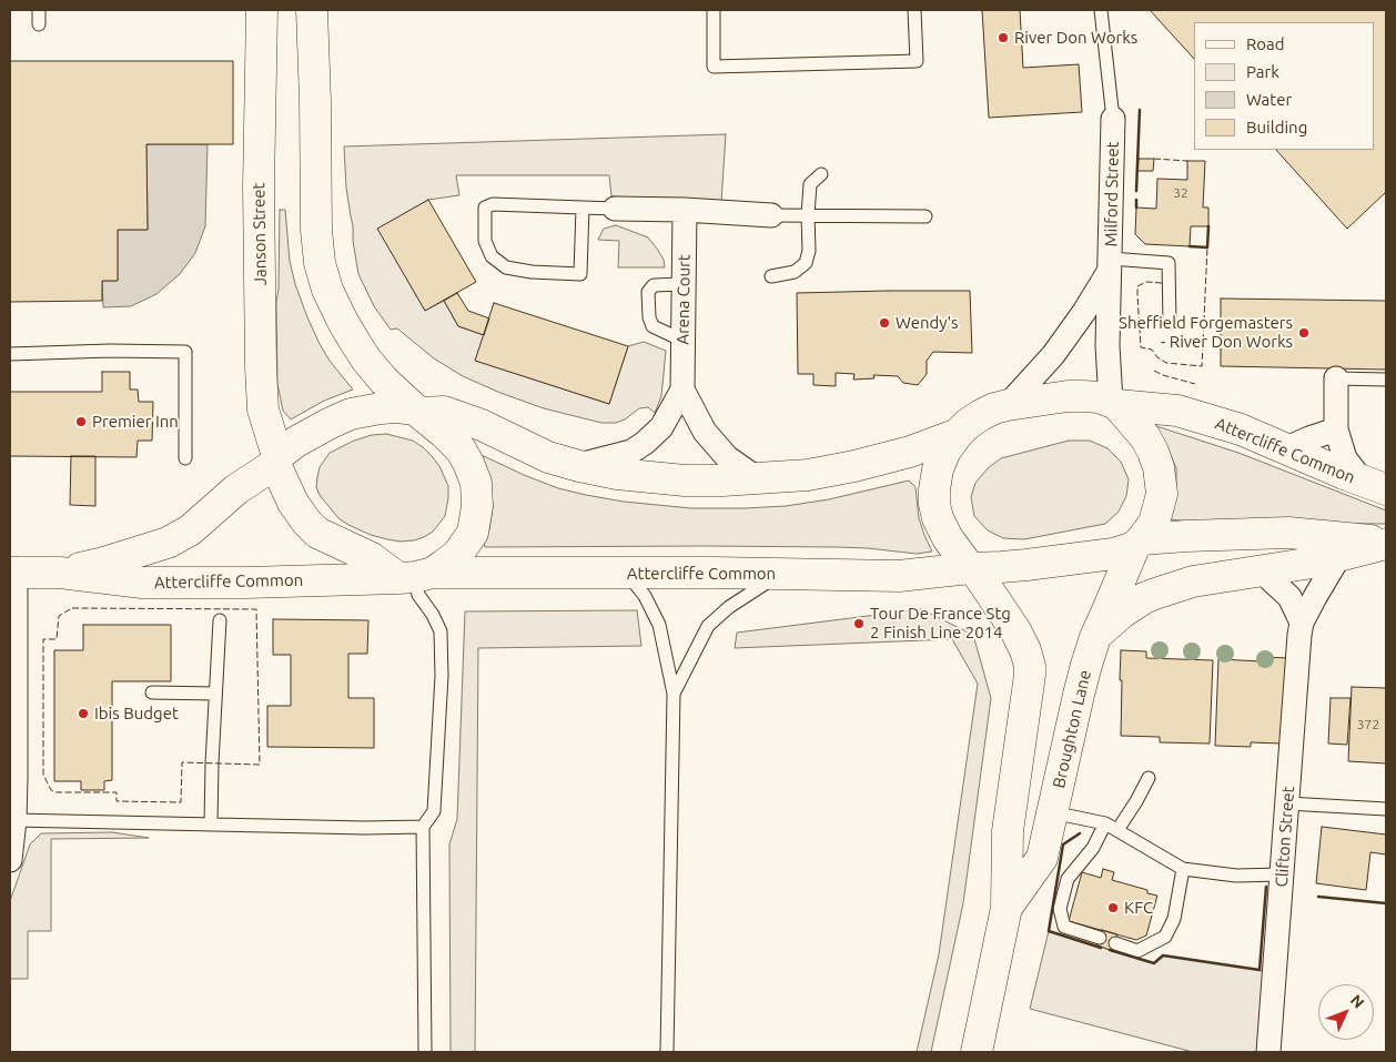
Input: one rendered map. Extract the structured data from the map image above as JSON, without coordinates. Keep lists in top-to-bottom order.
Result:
{
  "streets": {
    "main road": ["Janson Street", "Attercliffe Common", "Broughton Lane"],
    "street": ["Milford Street", "Arena Court", "Clifton Street"]
  },
  "crossings": [
    ["Milford Street", "Attercliffe Common"],
    ["Milford Street", "Broughton Lane"],
    ["Janson Street", "Attercliffe Common"],
    ["Attercliffe Common", "Broughton Lane"]
  ],
  "places": [
    "River Don Works",
    "Wendy's",
    "Sheffield Forgemasters - River Don Works",
    "Premier Inn",
    "Tour De France Stg 2 Finish Line 2014",
    "Ibis Budget",
    "KFC"
  ],
  "house_numbers": ["32", "372"],
  "legend": [
    "Road",
    "Park",
    "Water",
    "Building"
  ],
  "north": "top right"
}
